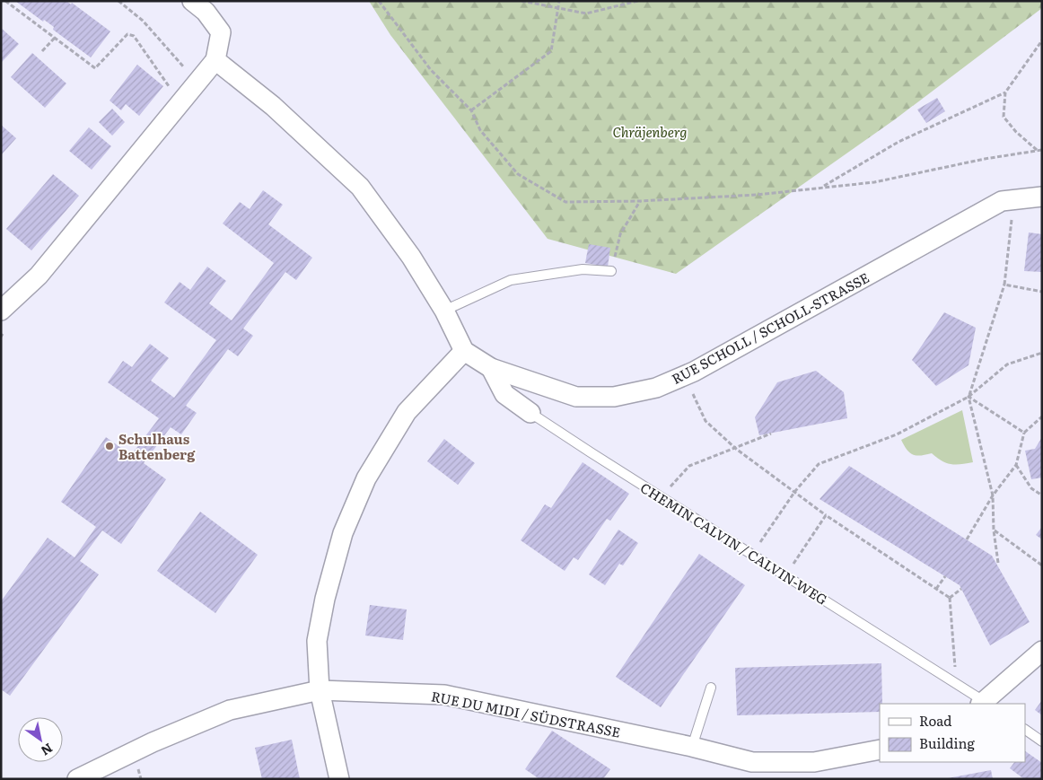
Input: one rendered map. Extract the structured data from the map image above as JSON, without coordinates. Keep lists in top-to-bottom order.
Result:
{
  "streets": {
    "street": ["RUE SCHOLL / SCHOLL-STRASSE", "CHEMIN CALVIN / CALVIN-WEG", "RUE DU MIDI / SÜDSTRASSE"]
  },
  "crossings": [
    ["RUE SCHOLL / SCHOLL-STRASSE", "CHEMIN CALVIN / CALVIN-WEG"]
  ],
  "parks": ["Chräjenberg"],
  "places": ["Schulhaus Battenberg"],
  "legend": ["Road", "Building"],
  "north": "bottom right"
}
